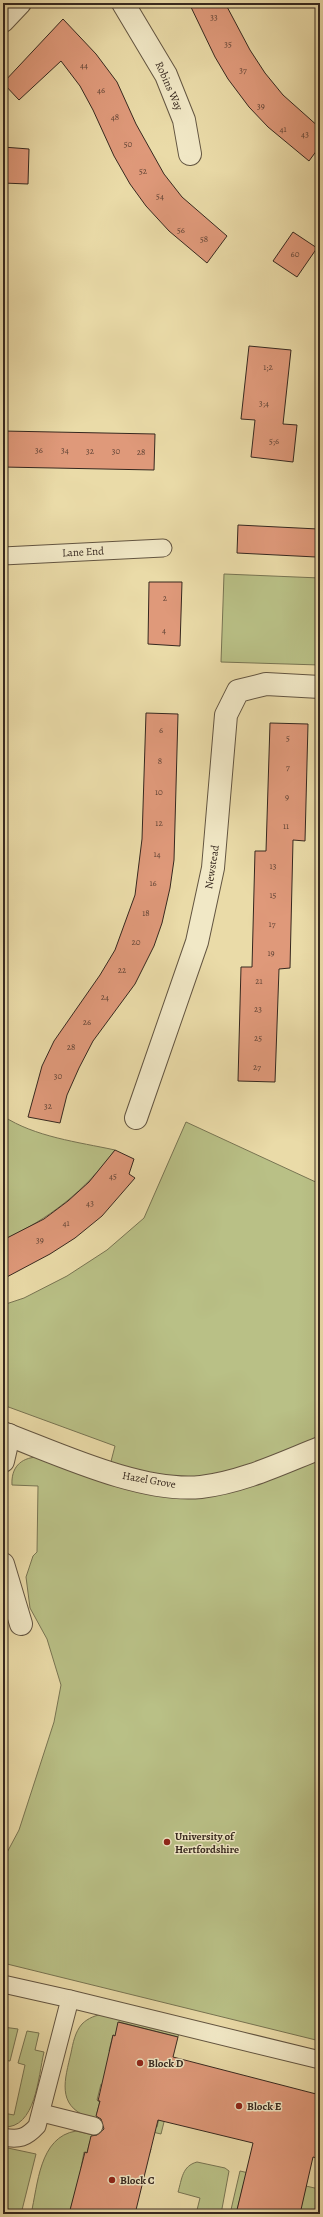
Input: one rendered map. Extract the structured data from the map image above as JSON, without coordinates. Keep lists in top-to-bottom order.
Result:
{
  "streets": {
    "street": ["Robins Way", "Newstead", "Hazel Grove"],
    "lane": ["Lane End"]
  },
  "places": [
    "University of Hertfordshire",
    "Block D",
    "Block E",
    "Block C"
  ],
  "house_numbers": [
    "33",
    "35",
    "44",
    "37",
    "46",
    "39",
    "48",
    "41",
    "43",
    "50",
    "52",
    "54",
    "56",
    "58",
    "60",
    "1;2",
    "3;4",
    "5;6",
    "36",
    "34",
    "32",
    "30",
    "28",
    "2",
    "4",
    "6",
    "5",
    "8",
    "7",
    "10",
    "9",
    "12",
    "11",
    "14",
    "13",
    "16",
    "15",
    "18",
    "17",
    "20",
    "19",
    "22",
    "21",
    "24",
    "23",
    "26",
    "25",
    "28",
    "27",
    "30",
    "32",
    "45",
    "43",
    "41",
    "39"
  ]
}
